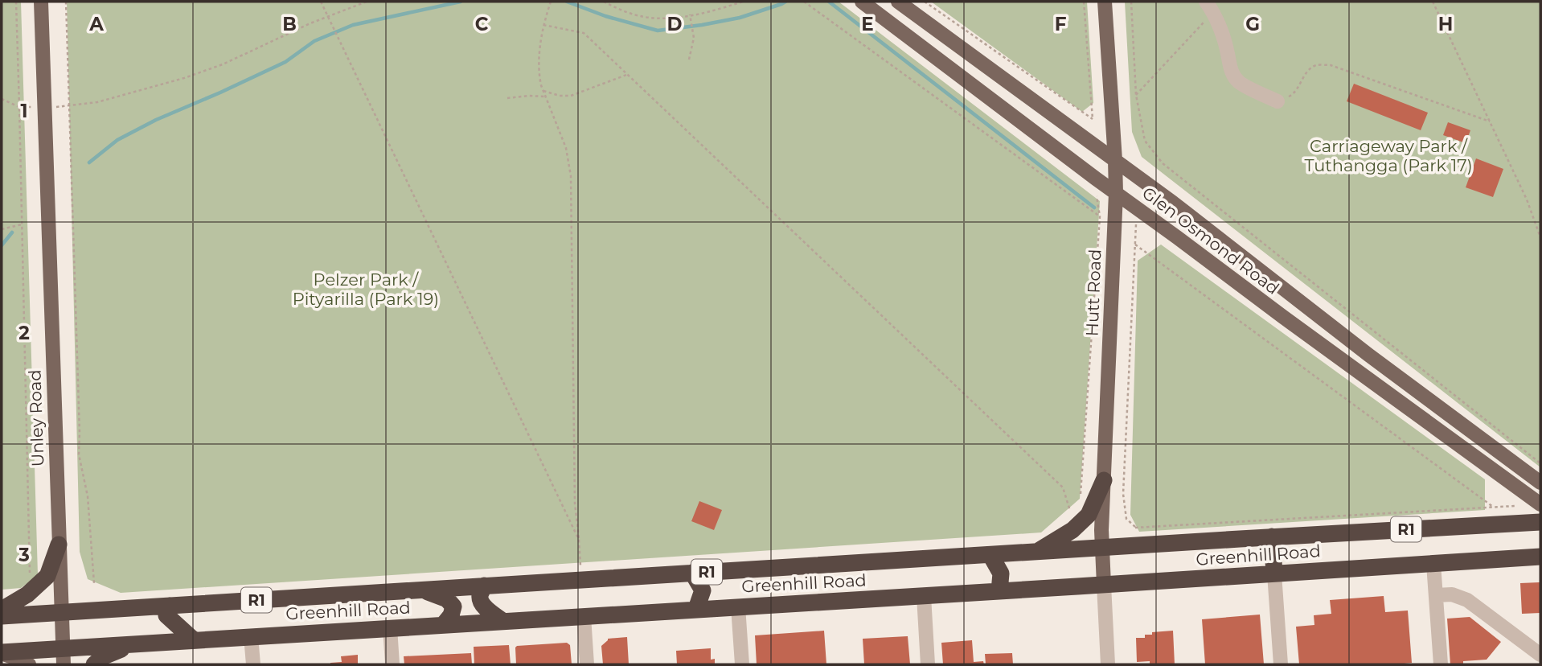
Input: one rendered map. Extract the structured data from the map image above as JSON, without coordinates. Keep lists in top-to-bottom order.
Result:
{
  "streets": {
    "highway": ["R1", "Greenhill Road"],
    "main road": ["Glen Osmond Road", "Hutt Road", "Unley Road"]
  },
  "crossings": [
    ["Glen Osmond Road", "Hutt Road"],
    ["Hutt Road", "Greenhill Road"],
    ["Unley Road", "Greenhill Road"]
  ],
  "parks": ["Carriageway Park / Tuthangga (Park 17)", "Pelzer Park / Pityarilla (Park 19)"],
  "grid": {
    "columns": [
      "A",
      "B",
      "C",
      "D",
      "E",
      "F",
      "G",
      "H"
    ],
    "rows": ["1", "2", "3"]
  }
}
